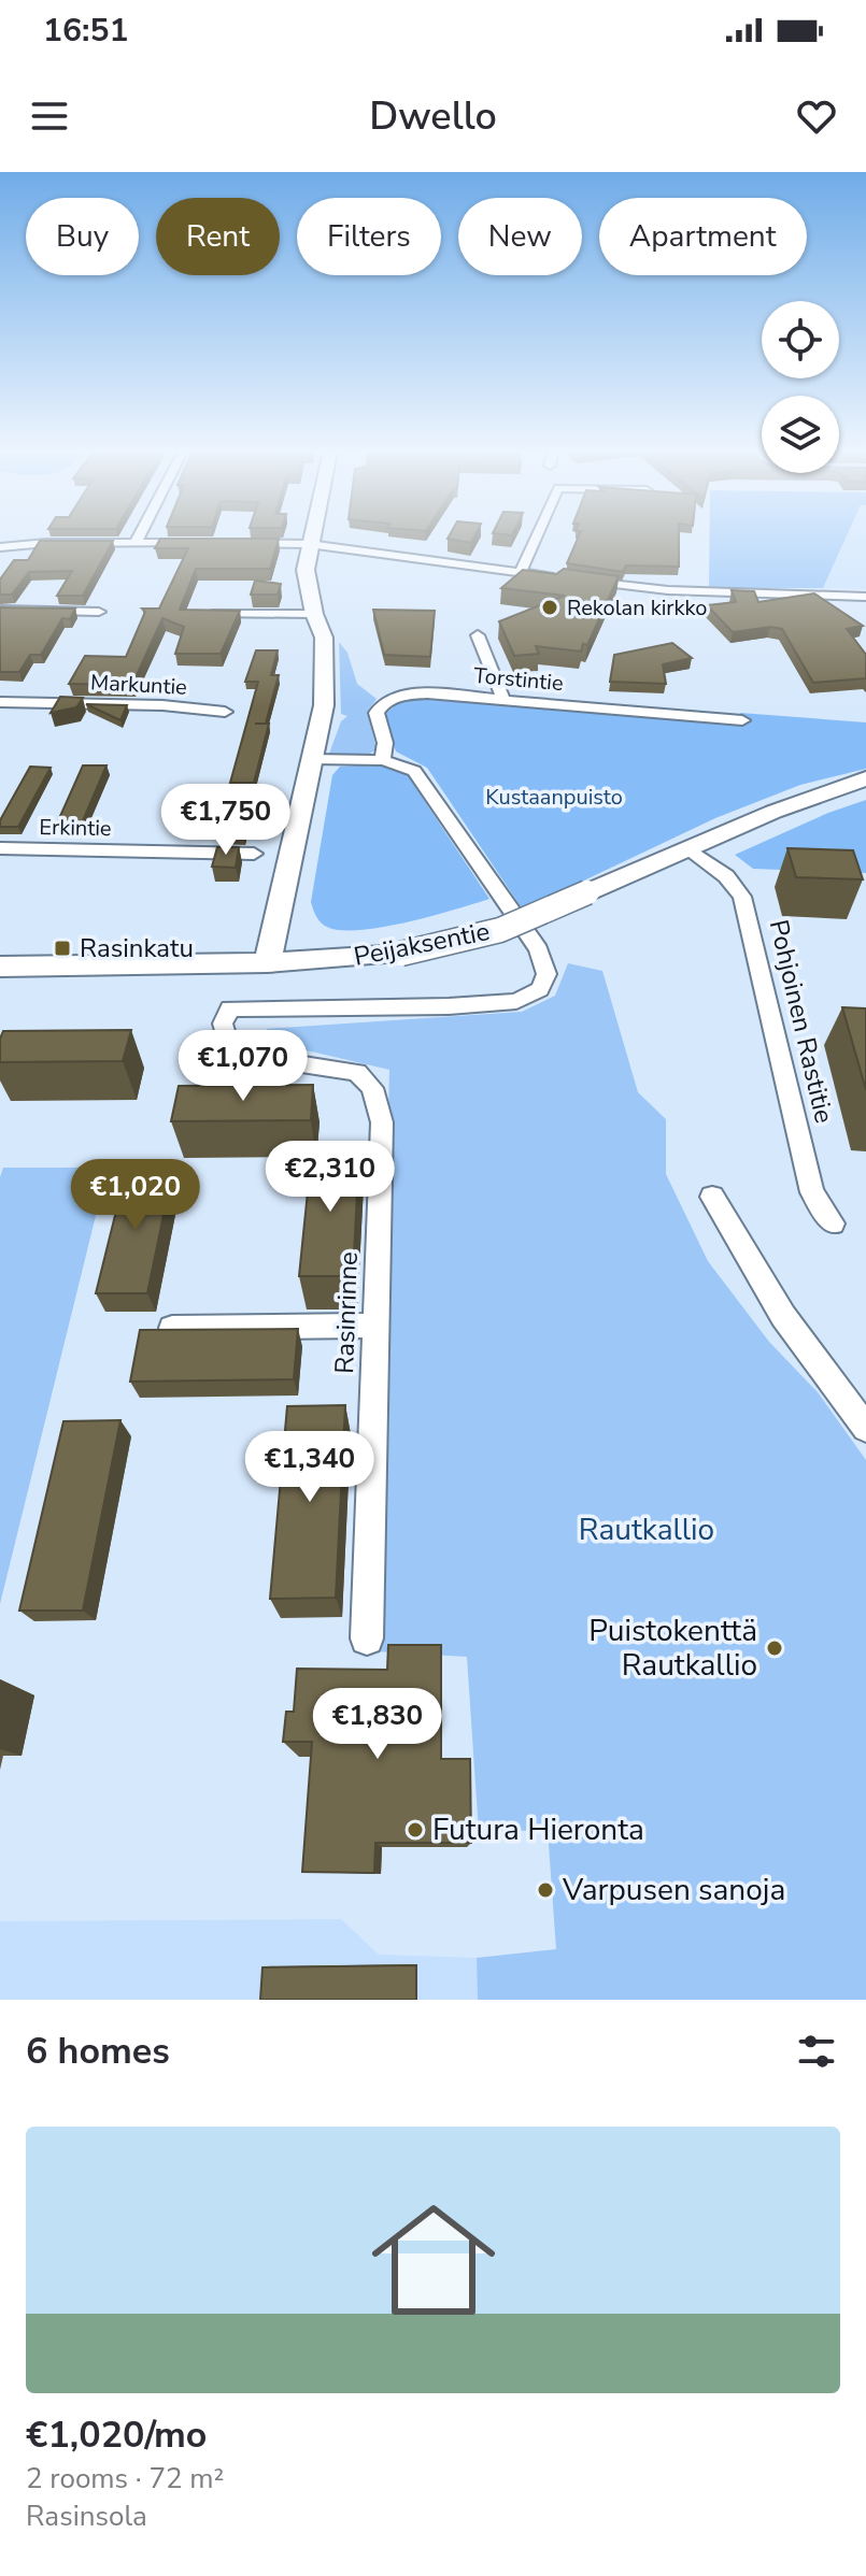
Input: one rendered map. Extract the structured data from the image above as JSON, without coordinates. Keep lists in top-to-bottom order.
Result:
{
  "streets": {
    "main road": ["Peijaksentie"],
    "street": [
      "Torstintie",
      "Markuntie",
      "Erkintie",
      "Pohjoinen Rastitie",
      "Rasinrinne"
    ]
  },
  "crossings": [
    ["Torstintie", "Rasinrinne"],
    ["Peijaksentie", "Pohjoinen Rastitie"]
  ],
  "parks": ["Kustaanpuisto", "Rautkallio"],
  "places": {
    "other": [
      "Rekolan kirkko",
      "Puistokenttä Rautkallio",
      "Futura Hieronta",
      "Varpusen sanoja"
    ],
    "transit": ["Rasinkatu"]
  },
  "page": {
    "status": "16:51",
    "header": "Dwello",
    "chip": [
      "Buy",
      "Rent",
      "Filters",
      "New",
      "Apartment"
    ],
    "price": [
      "€1,750",
      "€1,070",
      "€2,310",
      "€1,020",
      "€1,340",
      "€1,830"
    ],
    "heading": "6 homes",
    "list": [
      {
        "name": "€1,020/mo",
        "note": "2 rooms · 72 m² · Rasinsola"
      }
    ]
  }
}
